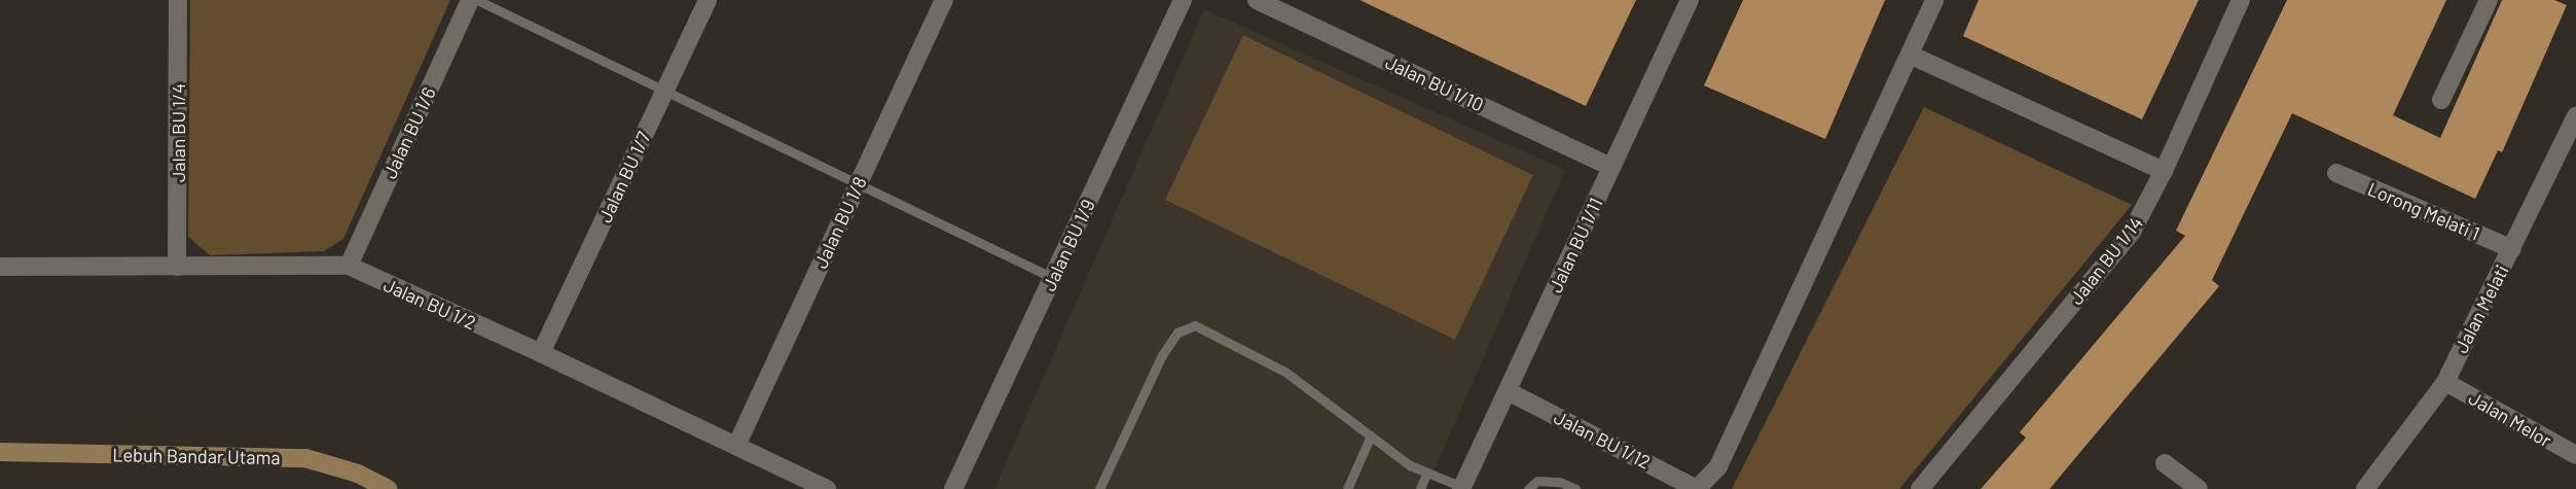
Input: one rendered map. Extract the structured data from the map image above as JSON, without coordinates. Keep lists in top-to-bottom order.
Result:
{
  "streets": {
    "main road": ["Lebuh Bandar Utama"],
    "street": [
      "Jalan BU 1/10",
      "Jalan BU 1/4",
      "Jalan BU 1/6",
      "Jalan BU 1/7",
      "Lorong Melati 1",
      "Jalan BU 1/8",
      "Jalan BU 1/9",
      "Jalan BU 1/11",
      "Jalan BU 1/14",
      "Jalan BU 1/2",
      "Jalan Melati",
      "Jalan Melor",
      "Jalan BU 1/12"
    ]
  },
  "crossings": [
    ["Jalan BU 1/10", "Jalan BU 1/11"],
    ["Jalan BU 1/4", "Jalan BU 1/2"],
    ["Jalan BU 1/6", "Jalan BU 1/2"],
    ["Jalan BU 1/7", "Jalan BU 1/2"],
    ["Lorong Melati 1", "Jalan Melati"],
    ["Jalan BU 1/8", "Jalan BU 1/2"],
    ["Jalan BU 1/11", "Jalan BU 1/12"],
    ["Jalan Melati", "Jalan Melor"]
  ]
}
